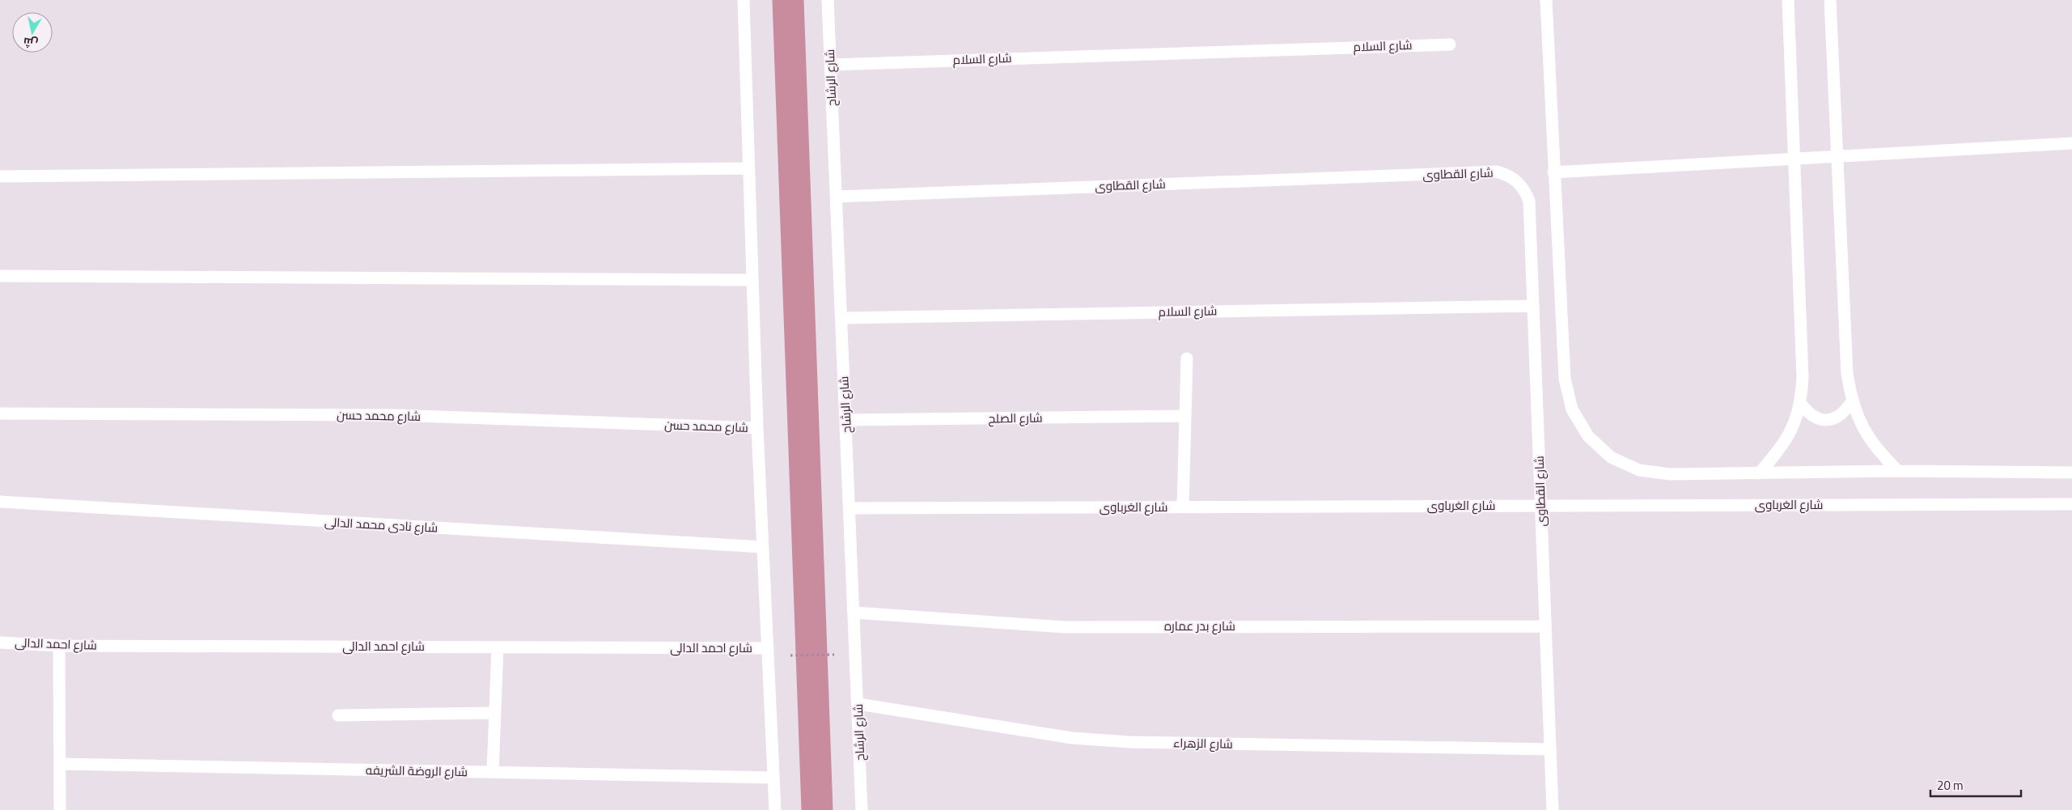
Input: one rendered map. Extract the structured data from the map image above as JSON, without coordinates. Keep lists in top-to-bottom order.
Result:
{
  "streets": {
    "street": [
      "شارع السلام",
      "شارع الرشاح",
      "شارع القطاوى",
      "شارع محمد حسن",
      "شارع الصلح",
      "شارع الغرباوى",
      "شارع نادى محمد الدالى",
      "شارع بدر عماره",
      "شارع احمد الدالى",
      "شارع الزهراء",
      "شارع الروضة الشريفه"
    ]
  },
  "crossings": [
    ["شارع السلام", "شارع الرشاح"],
    ["شارع السلام", "شارع القطاوى"],
    ["شارع الرشاح", "شارع القطاوى"],
    ["شارع الرشاح", "شارع الصلح"],
    ["شارع الرشاح", "شارع الغرباوى"],
    ["شارع الرشاح", "شارع بدر عماره"],
    ["شارع الرشاح", "شارع الزهراء"],
    ["شارع القطاوى", "شارع الغرباوى"],
    ["شارع القطاوى", "شارع بدر عماره"],
    ["شارع القطاوى", "شارع الزهراء"]
  ],
  "scale_bar": "20 m",
  "north": "bottom"
}
